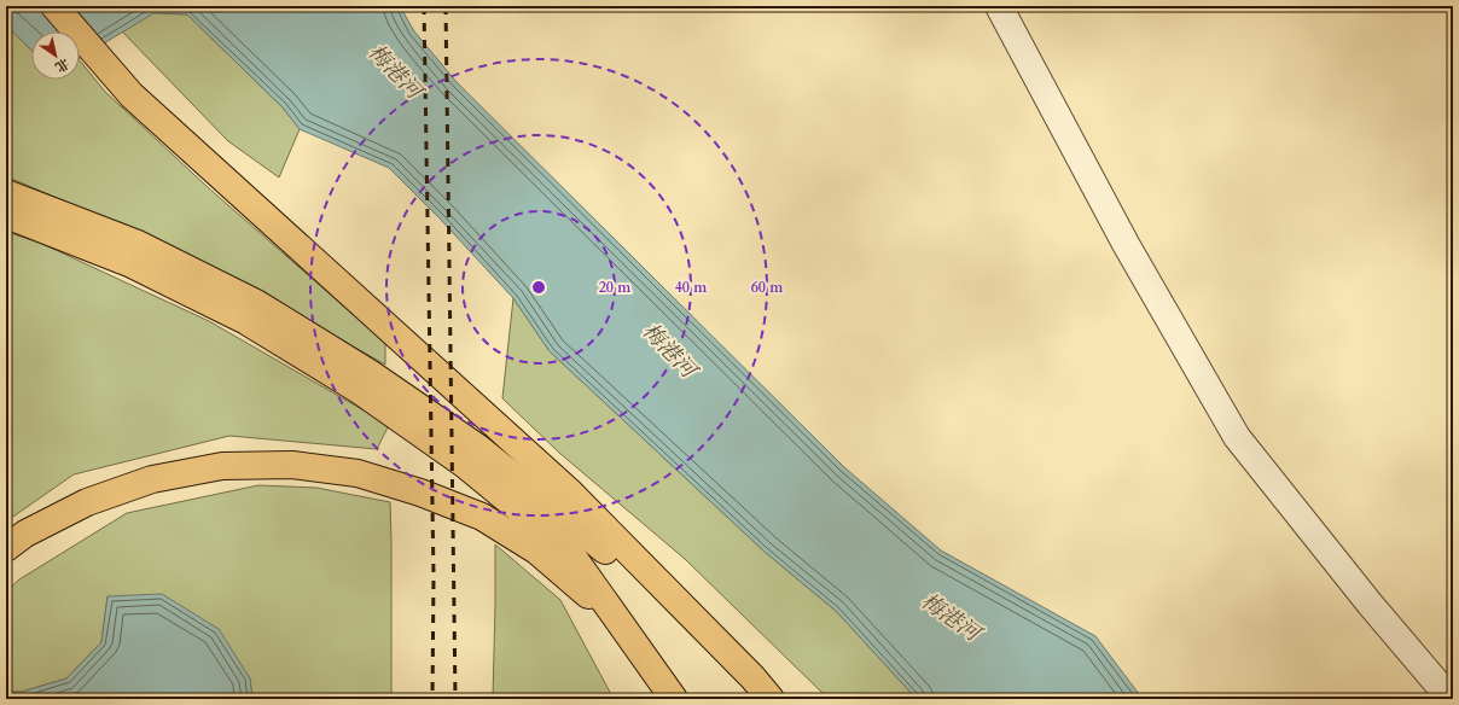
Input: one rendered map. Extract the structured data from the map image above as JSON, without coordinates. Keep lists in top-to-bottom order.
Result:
{
  "water": ["梅港河"],
  "north": "bottom right",
  "rings": ["20 m", "40 m", "60 m"]
}
